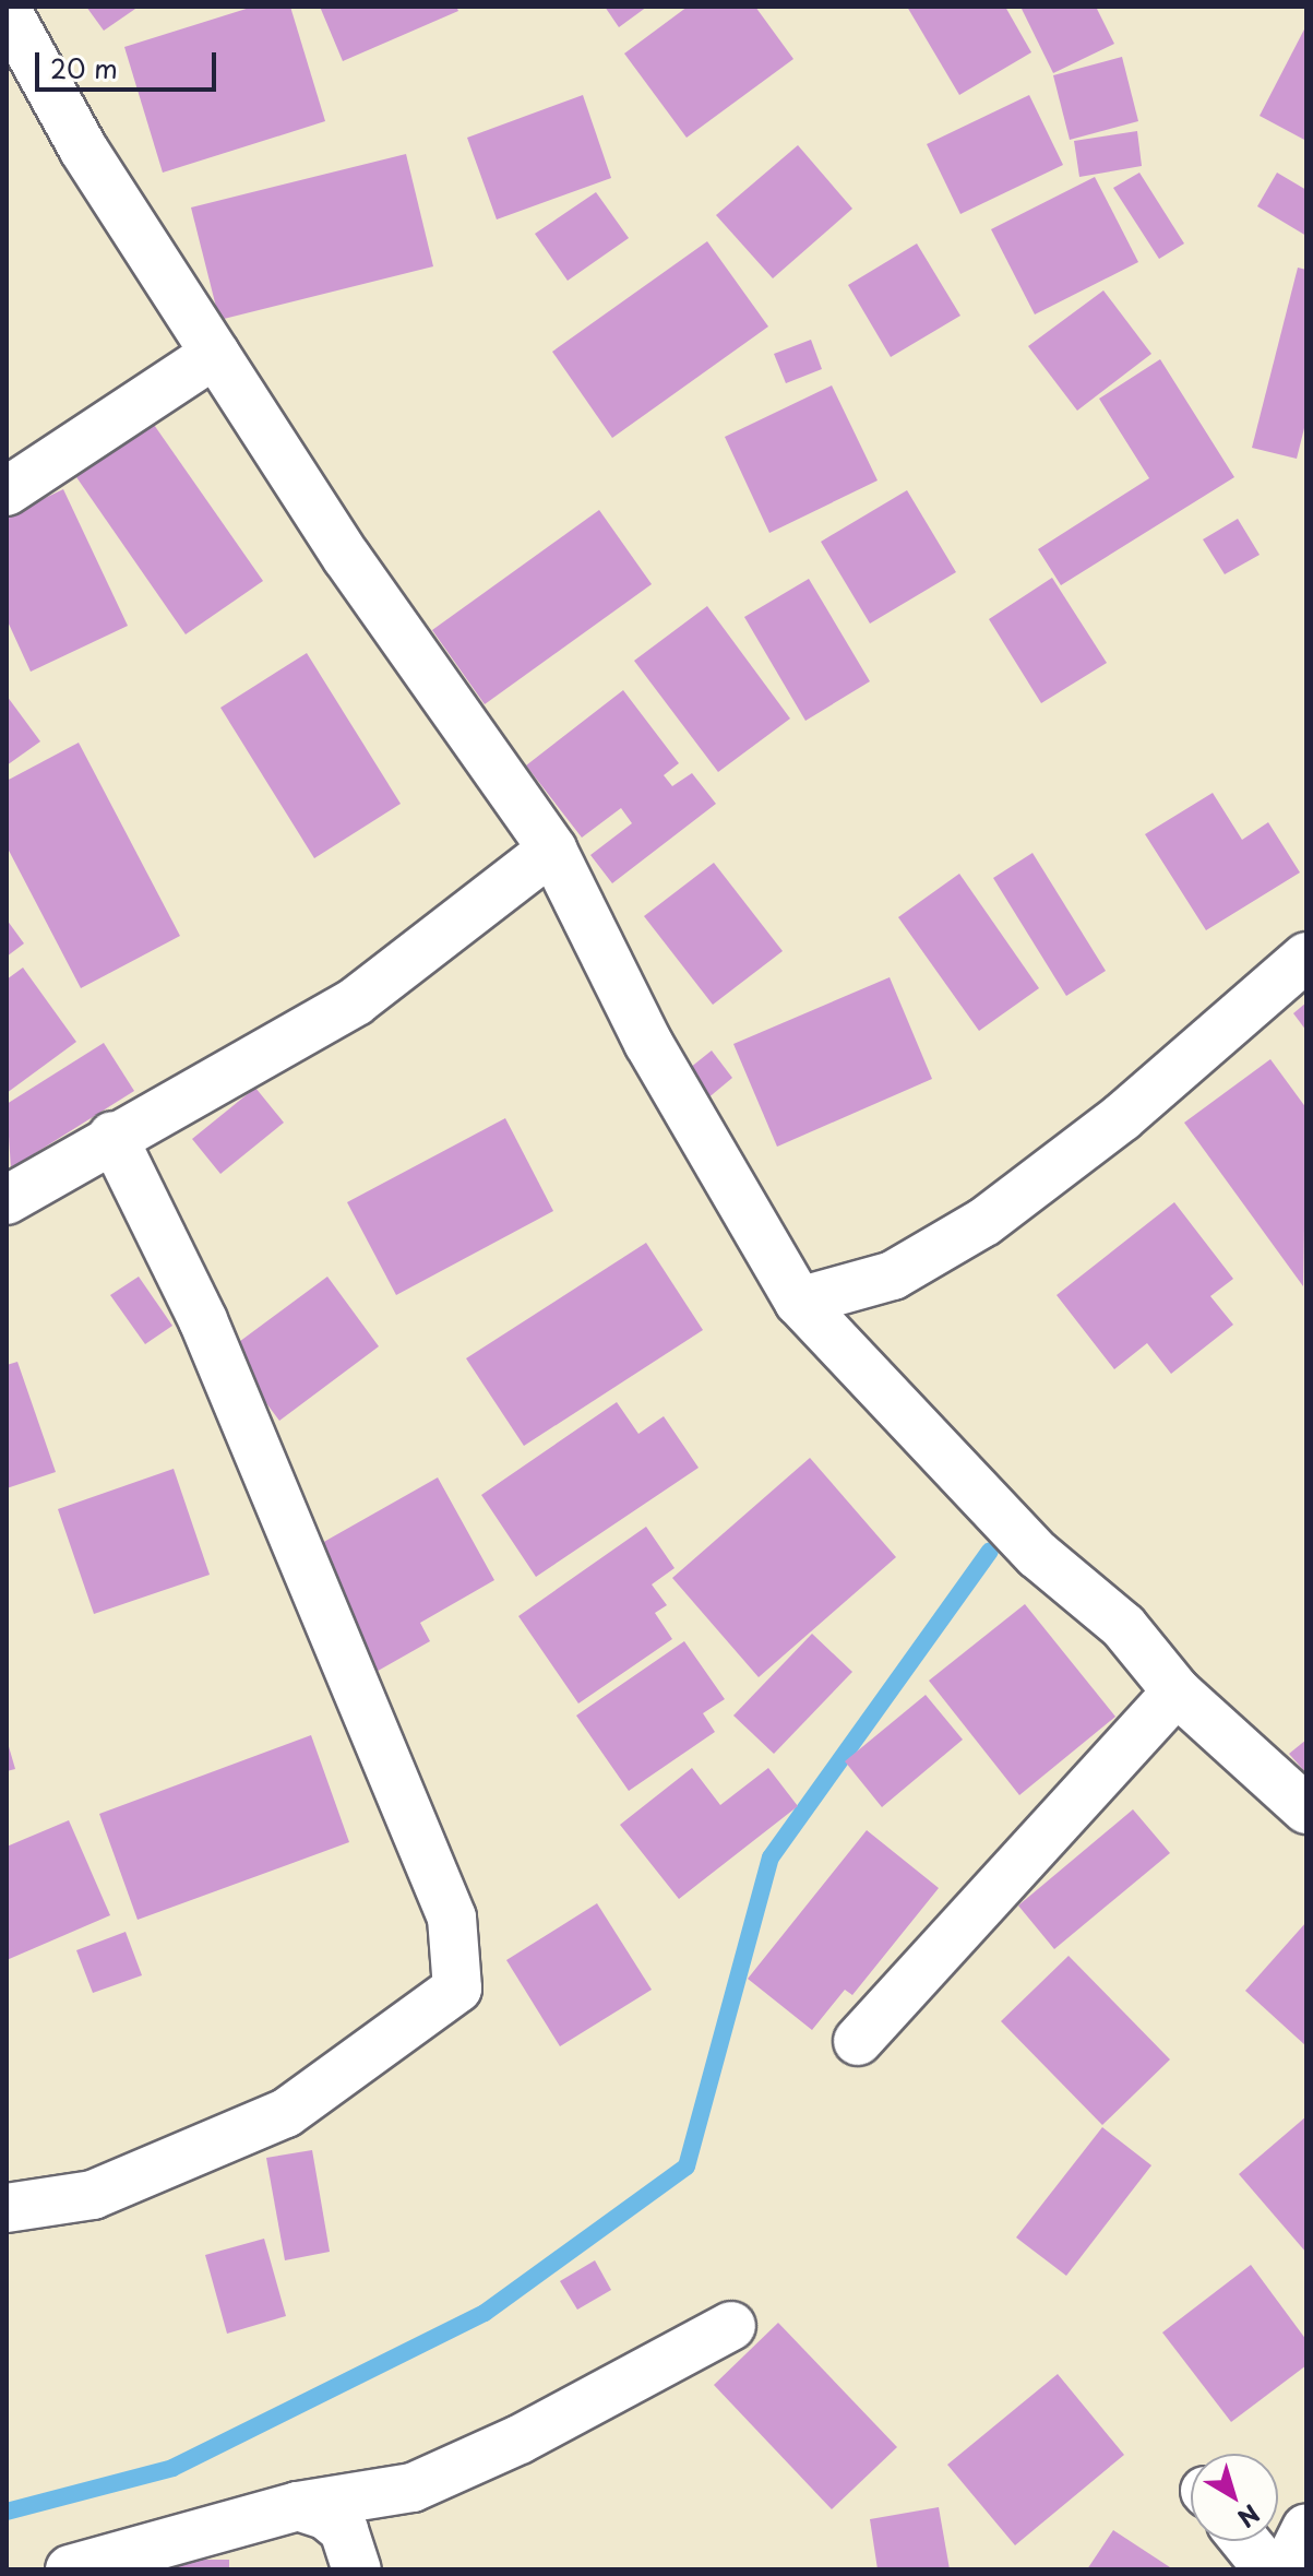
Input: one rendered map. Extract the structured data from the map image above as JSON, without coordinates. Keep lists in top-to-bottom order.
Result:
{
  "scale_bar": "20 m",
  "north": "bottom right"
}
